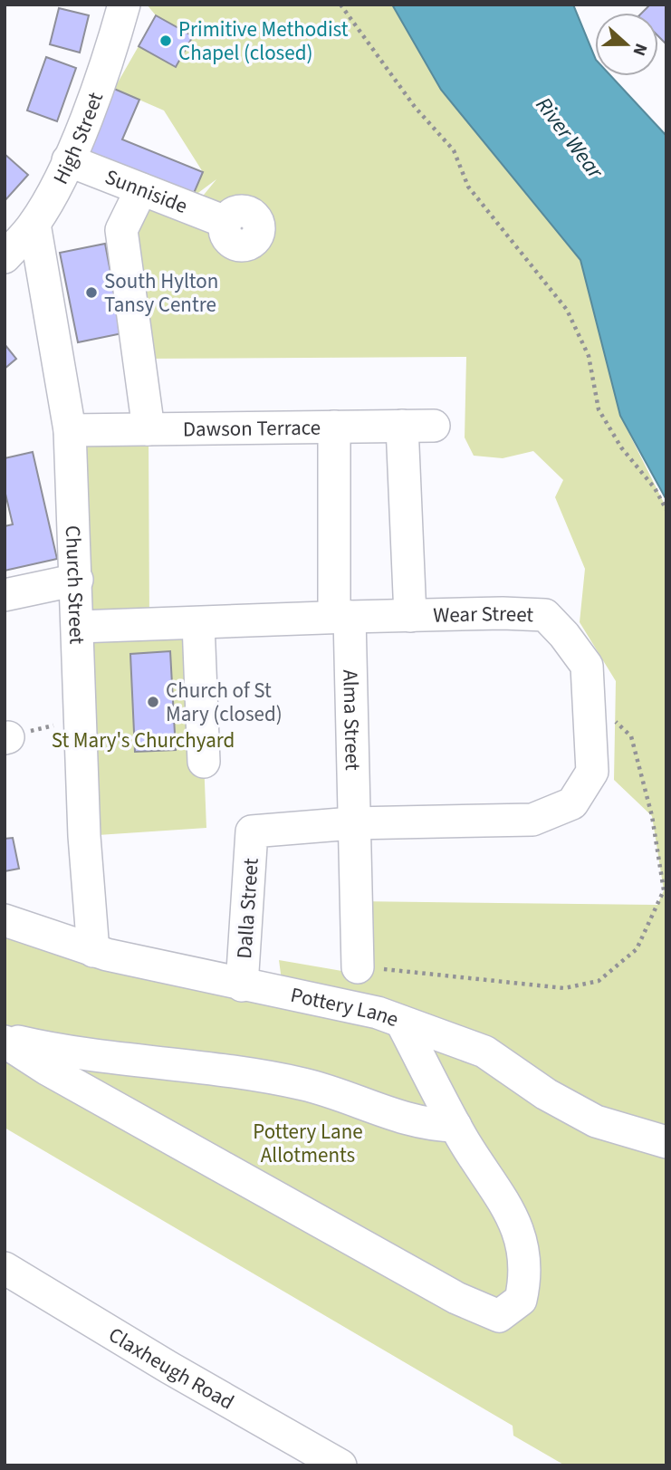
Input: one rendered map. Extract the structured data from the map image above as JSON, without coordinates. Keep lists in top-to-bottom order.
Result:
{
  "streets": {
    "street": [
      "High Street",
      "Sunniside",
      "Dawson Terrace",
      "Church Street",
      "Wear Street",
      "Alma Street",
      "Dalla Street",
      "Pottery Lane",
      "Claxheugh Road"
    ]
  },
  "crossings": [
    ["High Street", "Sunniside"],
    ["High Street", "Church Street"],
    ["Dawson Terrace", "Church Street"],
    ["Dawson Terrace", "Alma Street"],
    ["Church Street", "Wear Street"],
    ["Church Street", "Pottery Lane"],
    ["Wear Street", "Alma Street"],
    ["Wear Street", "Dalla Street"],
    ["Dalla Street", "Pottery Lane"]
  ],
  "water": ["River Wear"],
  "parks": ["St Mary's Churchyard", "Pottery Lane Allotments"],
  "places": ["Primitive Methodist Chapel (closed)", "South Hylton Tansy Centre", "Church of St Mary (closed)"],
  "north": "right"
}
